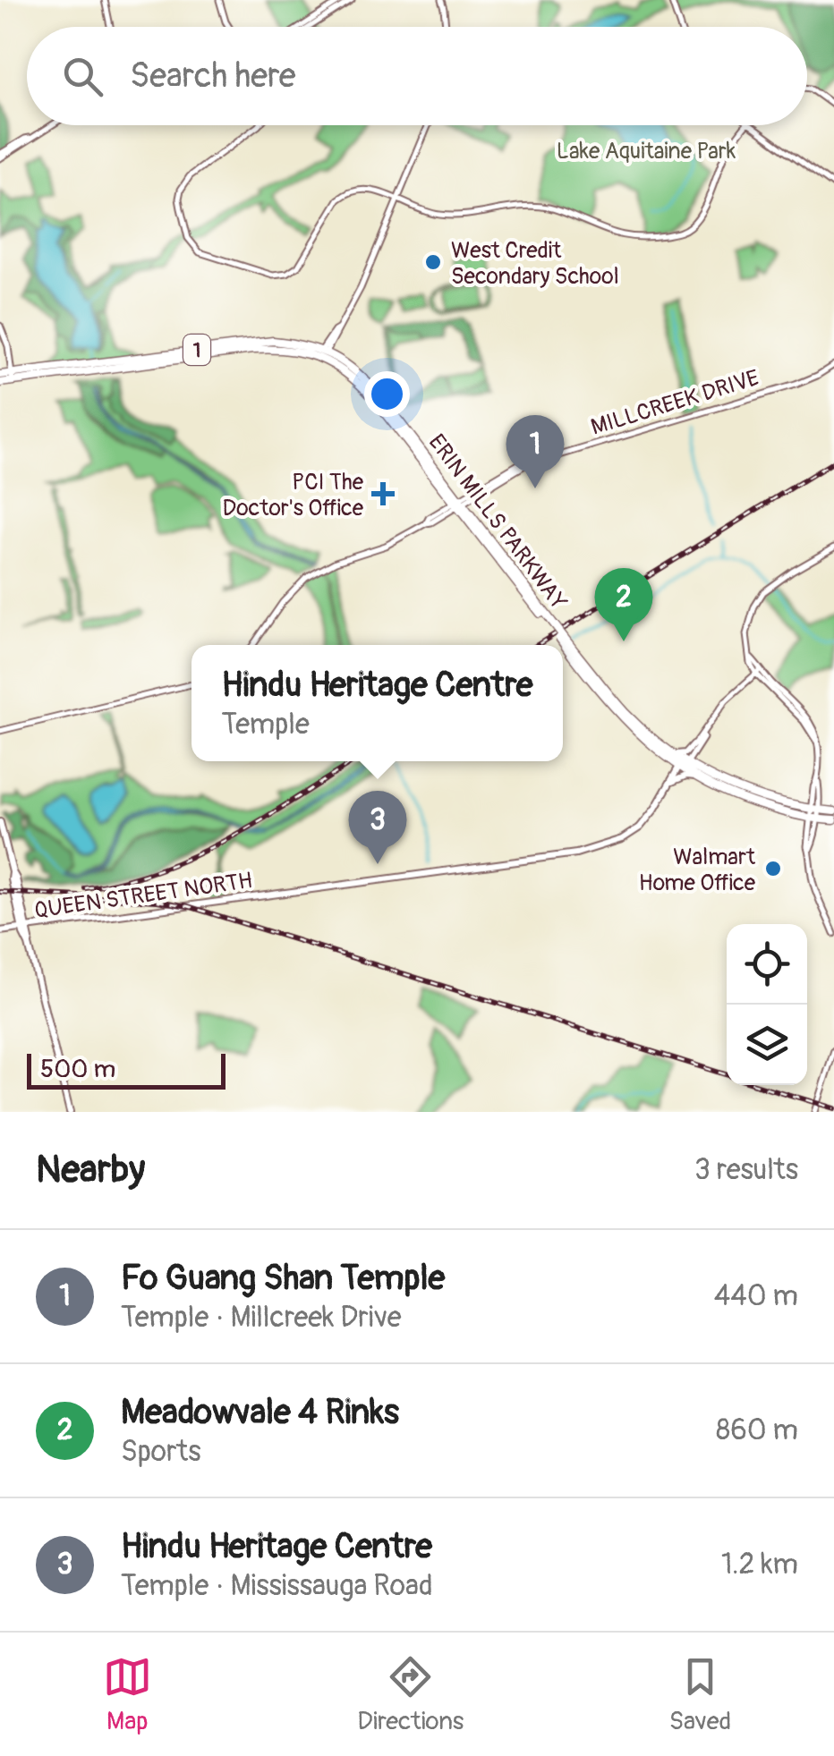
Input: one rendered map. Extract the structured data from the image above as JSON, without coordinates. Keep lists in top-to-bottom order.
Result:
{
  "streets": {
    "main road": ["1", "ERIN MILLS PARKWAY", "QUEEN STREET NORTH"],
    "street": ["MILLCREEK DRIVE"]
  },
  "crossings": [
    ["1", "ERIN MILLS PARKWAY"],
    ["1", "QUEEN STREET NORTH"],
    ["MILLCREEK DRIVE", "ERIN MILLS PARKWAY"],
    ["ERIN MILLS PARKWAY", "QUEEN STREET NORTH"]
  ],
  "parks": ["Lake Aquitaine Park"],
  "places": {
    "other": ["West Credit Secondary School", "Walmart Home Office"],
    "health": ["PCI The Doctor's Office"]
  },
  "scale_bar": "500 m",
  "page": {
    "search": "Search here",
    "pins": ["1", "2", "3"],
    "popup": ["Hindu Heritage Centre", "Temple"],
    "scale": "500 m",
    "heading": ["Nearby", "3 results"],
    "list": [
      {
        "mark": "1",
        "name": "Fo Guang Shan Temple",
        "note": "Temple · Millcreek Drive",
        "value": "440 m"
      },
      {
        "mark": "2",
        "name": "Meadowvale 4 Rinks",
        "note": "Sports",
        "value": "860 m"
      },
      {
        "mark": "3",
        "name": "Hindu Heritage Centre",
        "note": "Temple · Mississauga Road",
        "value": "1.2 km"
      }
    ],
    "nav": ["Map", "Directions", "Saved"]
  }
}
